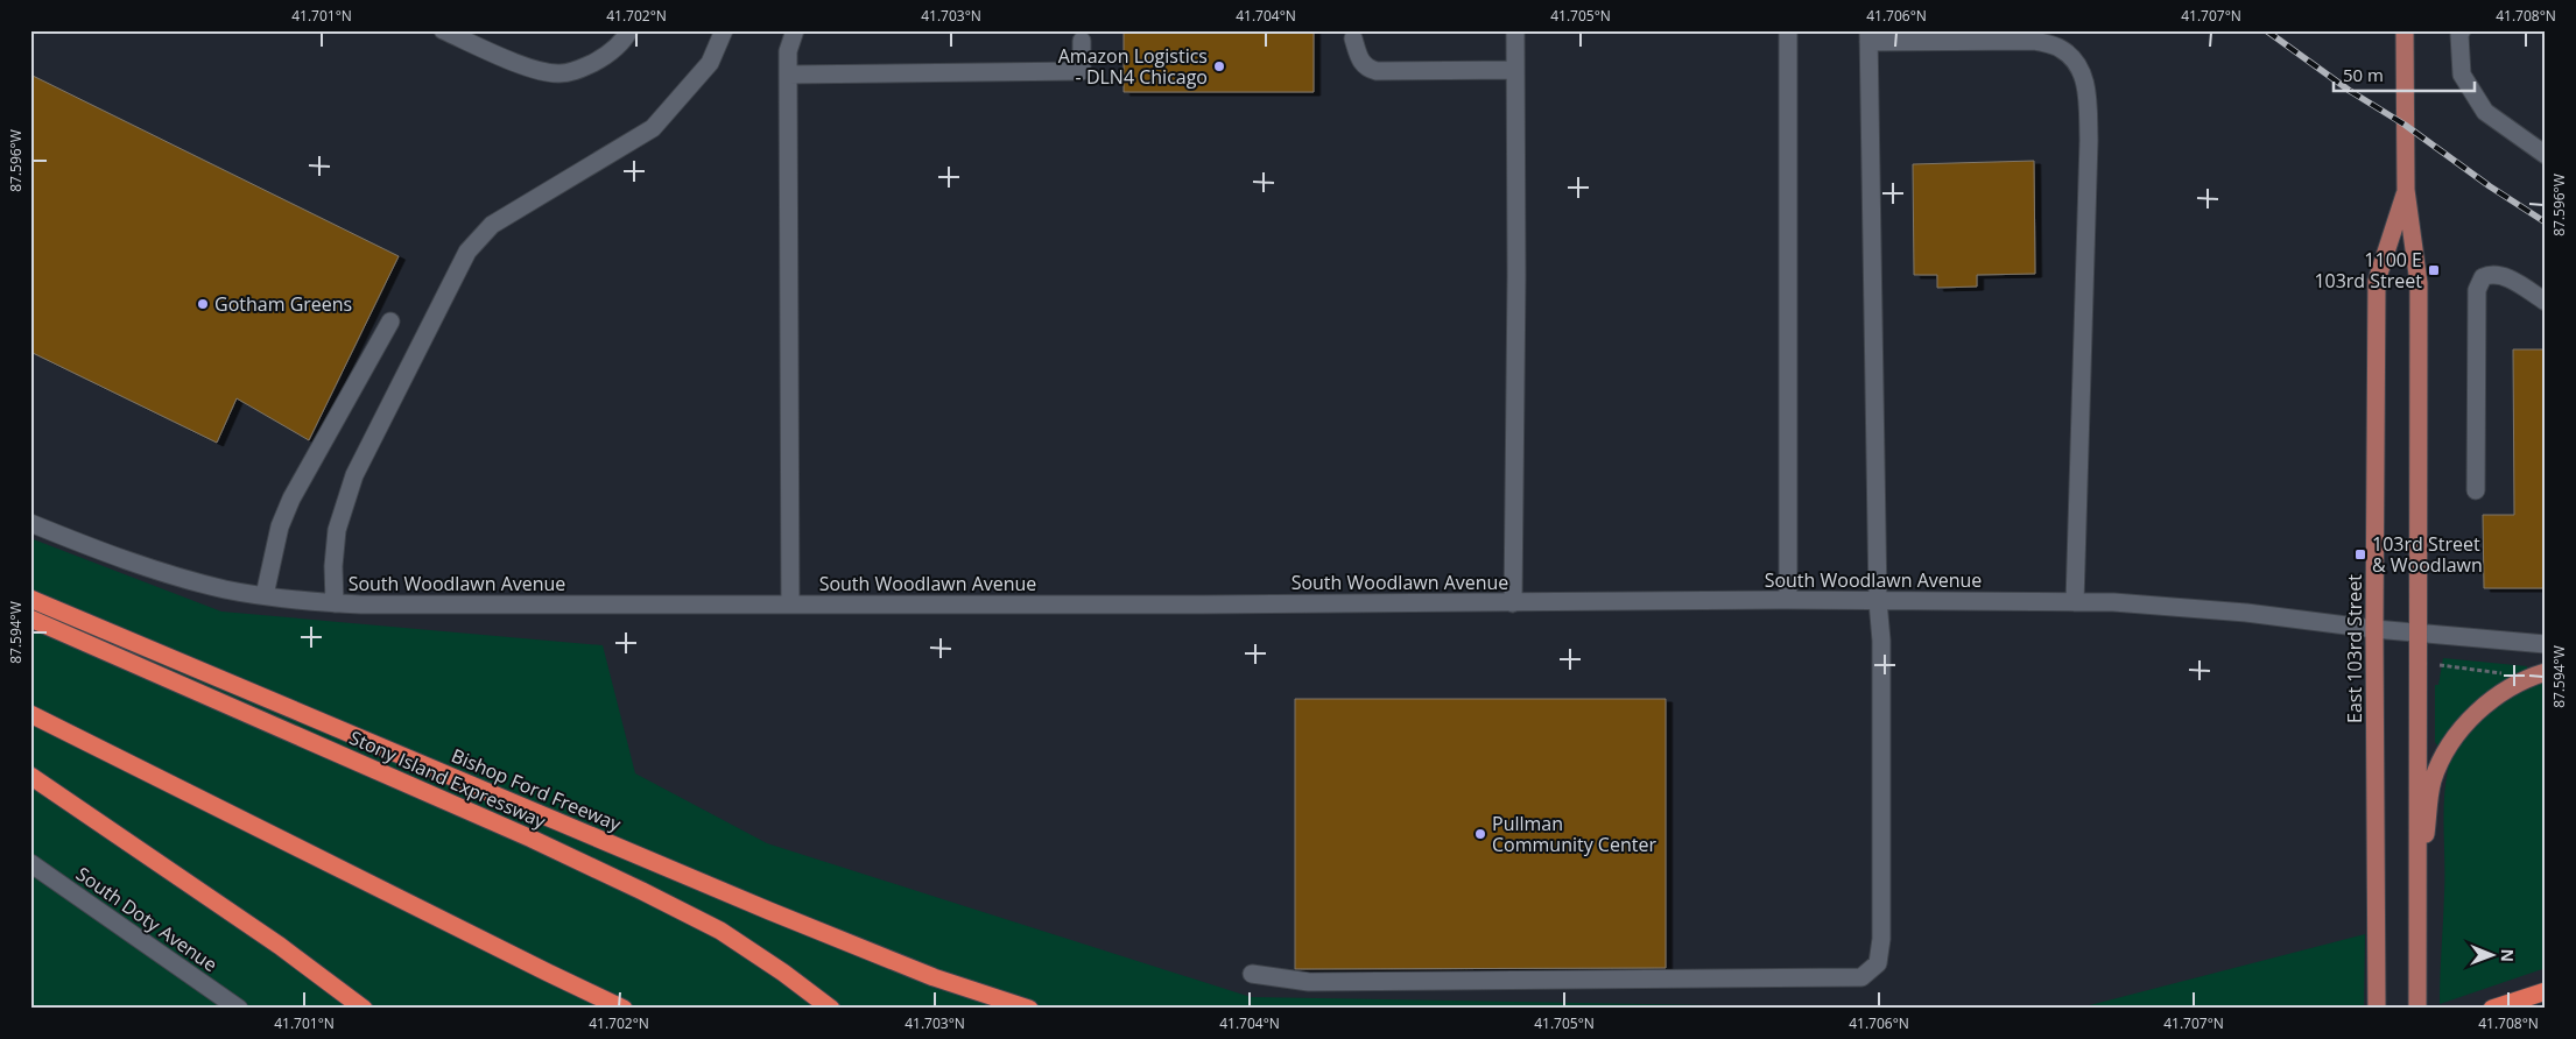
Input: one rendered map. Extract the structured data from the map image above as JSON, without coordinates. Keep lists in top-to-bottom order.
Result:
{
  "streets": {
    "highway": ["Stony Island Expressway", "Bishop Ford Freeway"],
    "main road": ["East 103rd Street"],
    "street": ["South Woodlawn Avenue", "South Doty Avenue"]
  },
  "crossings": [
    ["South Woodlawn Avenue", "East 103rd Street"]
  ],
  "places": {
    "other": ["Amazon Logistics - DLN4 Chicago", "Gotham Greens", "Pullman Community Center"],
    "transit": ["1100 E 103rd Street", "103rd Street & Woodlawn"]
  },
  "scale_bar": "50 m",
  "north": "right",
  "coordinates": [
    "41.701°N",
    "41.702°N",
    "41.703°N",
    "41.704°N",
    "41.705°N",
    "41.706°N",
    "41.707°N",
    "41.708°N",
    "87.596°W",
    "87.594°W"
  ]
}
